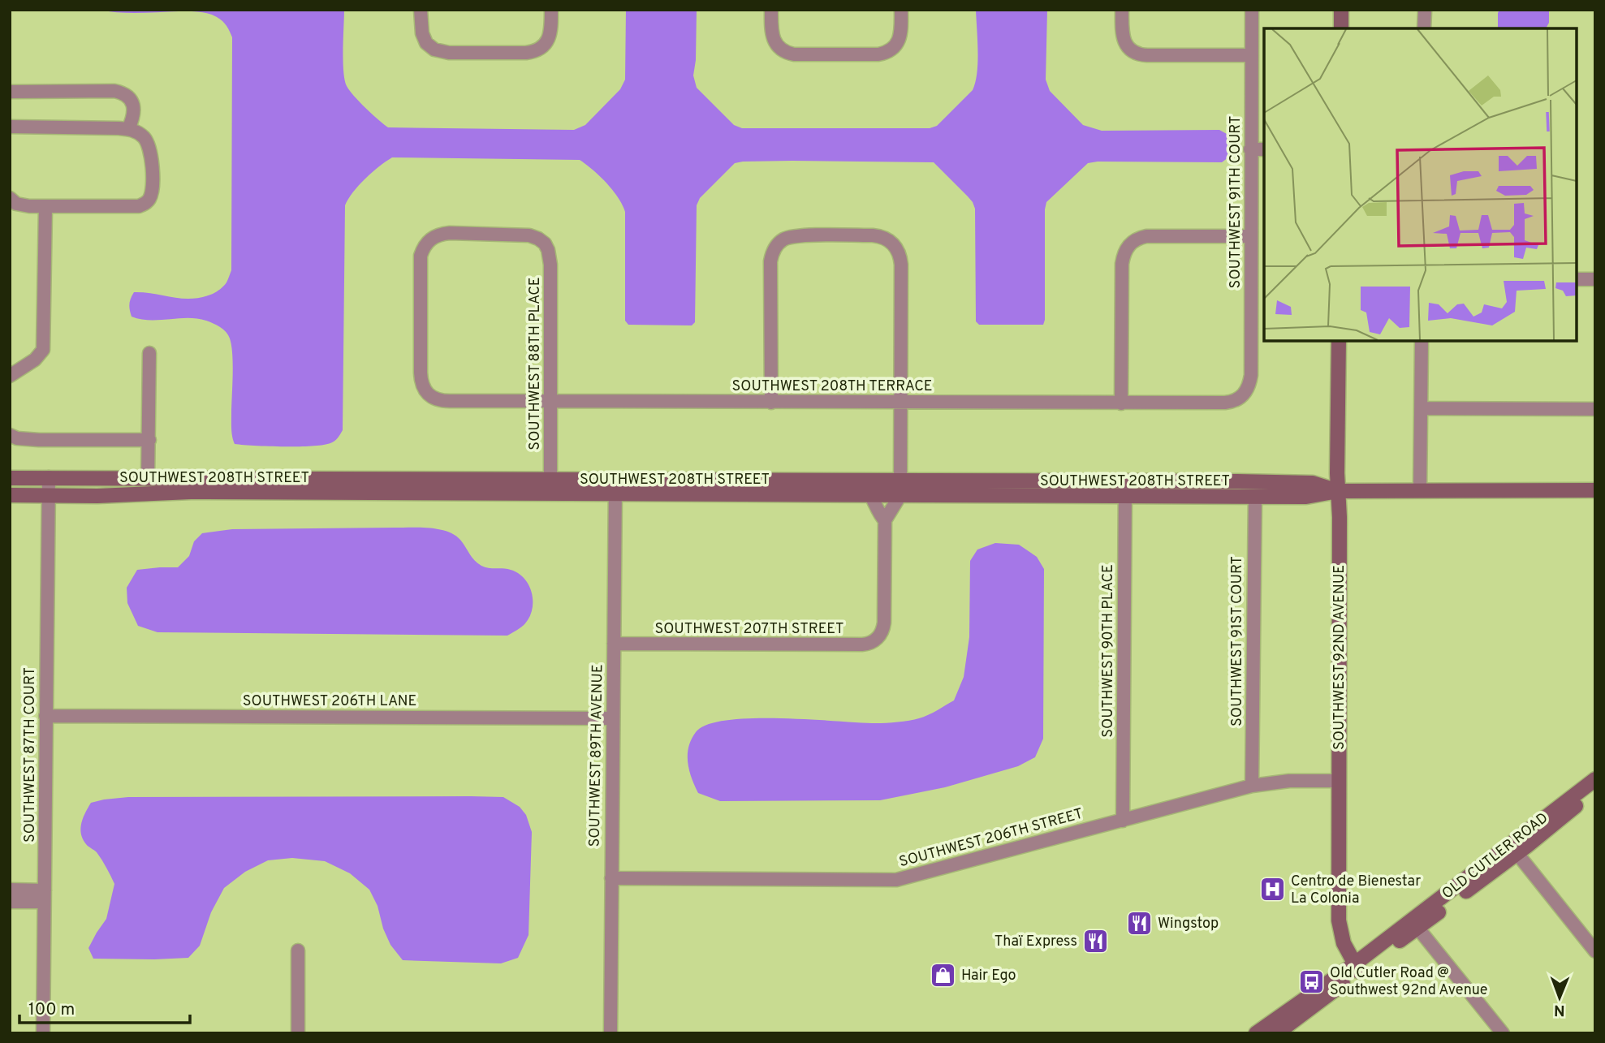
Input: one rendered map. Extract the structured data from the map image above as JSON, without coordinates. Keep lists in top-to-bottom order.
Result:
{
  "streets": {
    "street": [
      "SOUTHWEST 91TH COURT",
      "SOUTHWEST 88TH PLACE",
      "SOUTHWEST 208TH TERRACE",
      "SOUTHWEST 208TH STREET",
      "SOUTHWEST 207TH STREET",
      "SOUTHWEST 91ST COURT",
      "SOUTHWEST 90TH PLACE",
      "SOUTHWEST 92ND AVENUE",
      "SOUTHWEST 206TH LANE",
      "SOUTHWEST 87TH COURT",
      "SOUTHWEST 89TH AVENUE",
      "SOUTHWEST 206TH STREET",
      "OLD CUTLER ROAD"
    ]
  },
  "crossings": [
    ["SOUTHWEST 91TH COURT", "SOUTHWEST 208TH TERRACE"],
    ["SOUTHWEST 88TH PLACE", "SOUTHWEST 208TH TERRACE"],
    ["SOUTHWEST 88TH PLACE", "SOUTHWEST 208TH STREET"],
    ["SOUTHWEST 208TH STREET", "SOUTHWEST 91ST COURT"],
    ["SOUTHWEST 208TH STREET", "SOUTHWEST 90TH PLACE"],
    ["SOUTHWEST 208TH STREET", "SOUTHWEST 92ND AVENUE"],
    ["SOUTHWEST 208TH STREET", "SOUTHWEST 87TH COURT"],
    ["SOUTHWEST 208TH STREET", "SOUTHWEST 89TH AVENUE"],
    ["SOUTHWEST 207TH STREET", "SOUTHWEST 89TH AVENUE"],
    ["SOUTHWEST 91ST COURT", "SOUTHWEST 206TH STREET"],
    ["SOUTHWEST 90TH PLACE", "SOUTHWEST 206TH STREET"],
    ["SOUTHWEST 92ND AVENUE", "SOUTHWEST 206TH STREET"],
    ["SOUTHWEST 92ND AVENUE", "OLD CUTLER ROAD"],
    ["SOUTHWEST 206TH LANE", "SOUTHWEST 87TH COURT"],
    ["SOUTHWEST 206TH LANE", "SOUTHWEST 89TH AVENUE"],
    ["SOUTHWEST 89TH AVENUE", "SOUTHWEST 206TH STREET"]
  ],
  "places": {
    "hospital": ["Centro de Bienestar La Colonia"],
    "restaurant": ["Wingstop", "Thaï Express"],
    "shop": ["Hair Ego"],
    "bus stop": ["Old Cutler Road @ Southwest 92nd Avenue"]
  },
  "scale_bar": "100 m",
  "north": "bottom"
}
